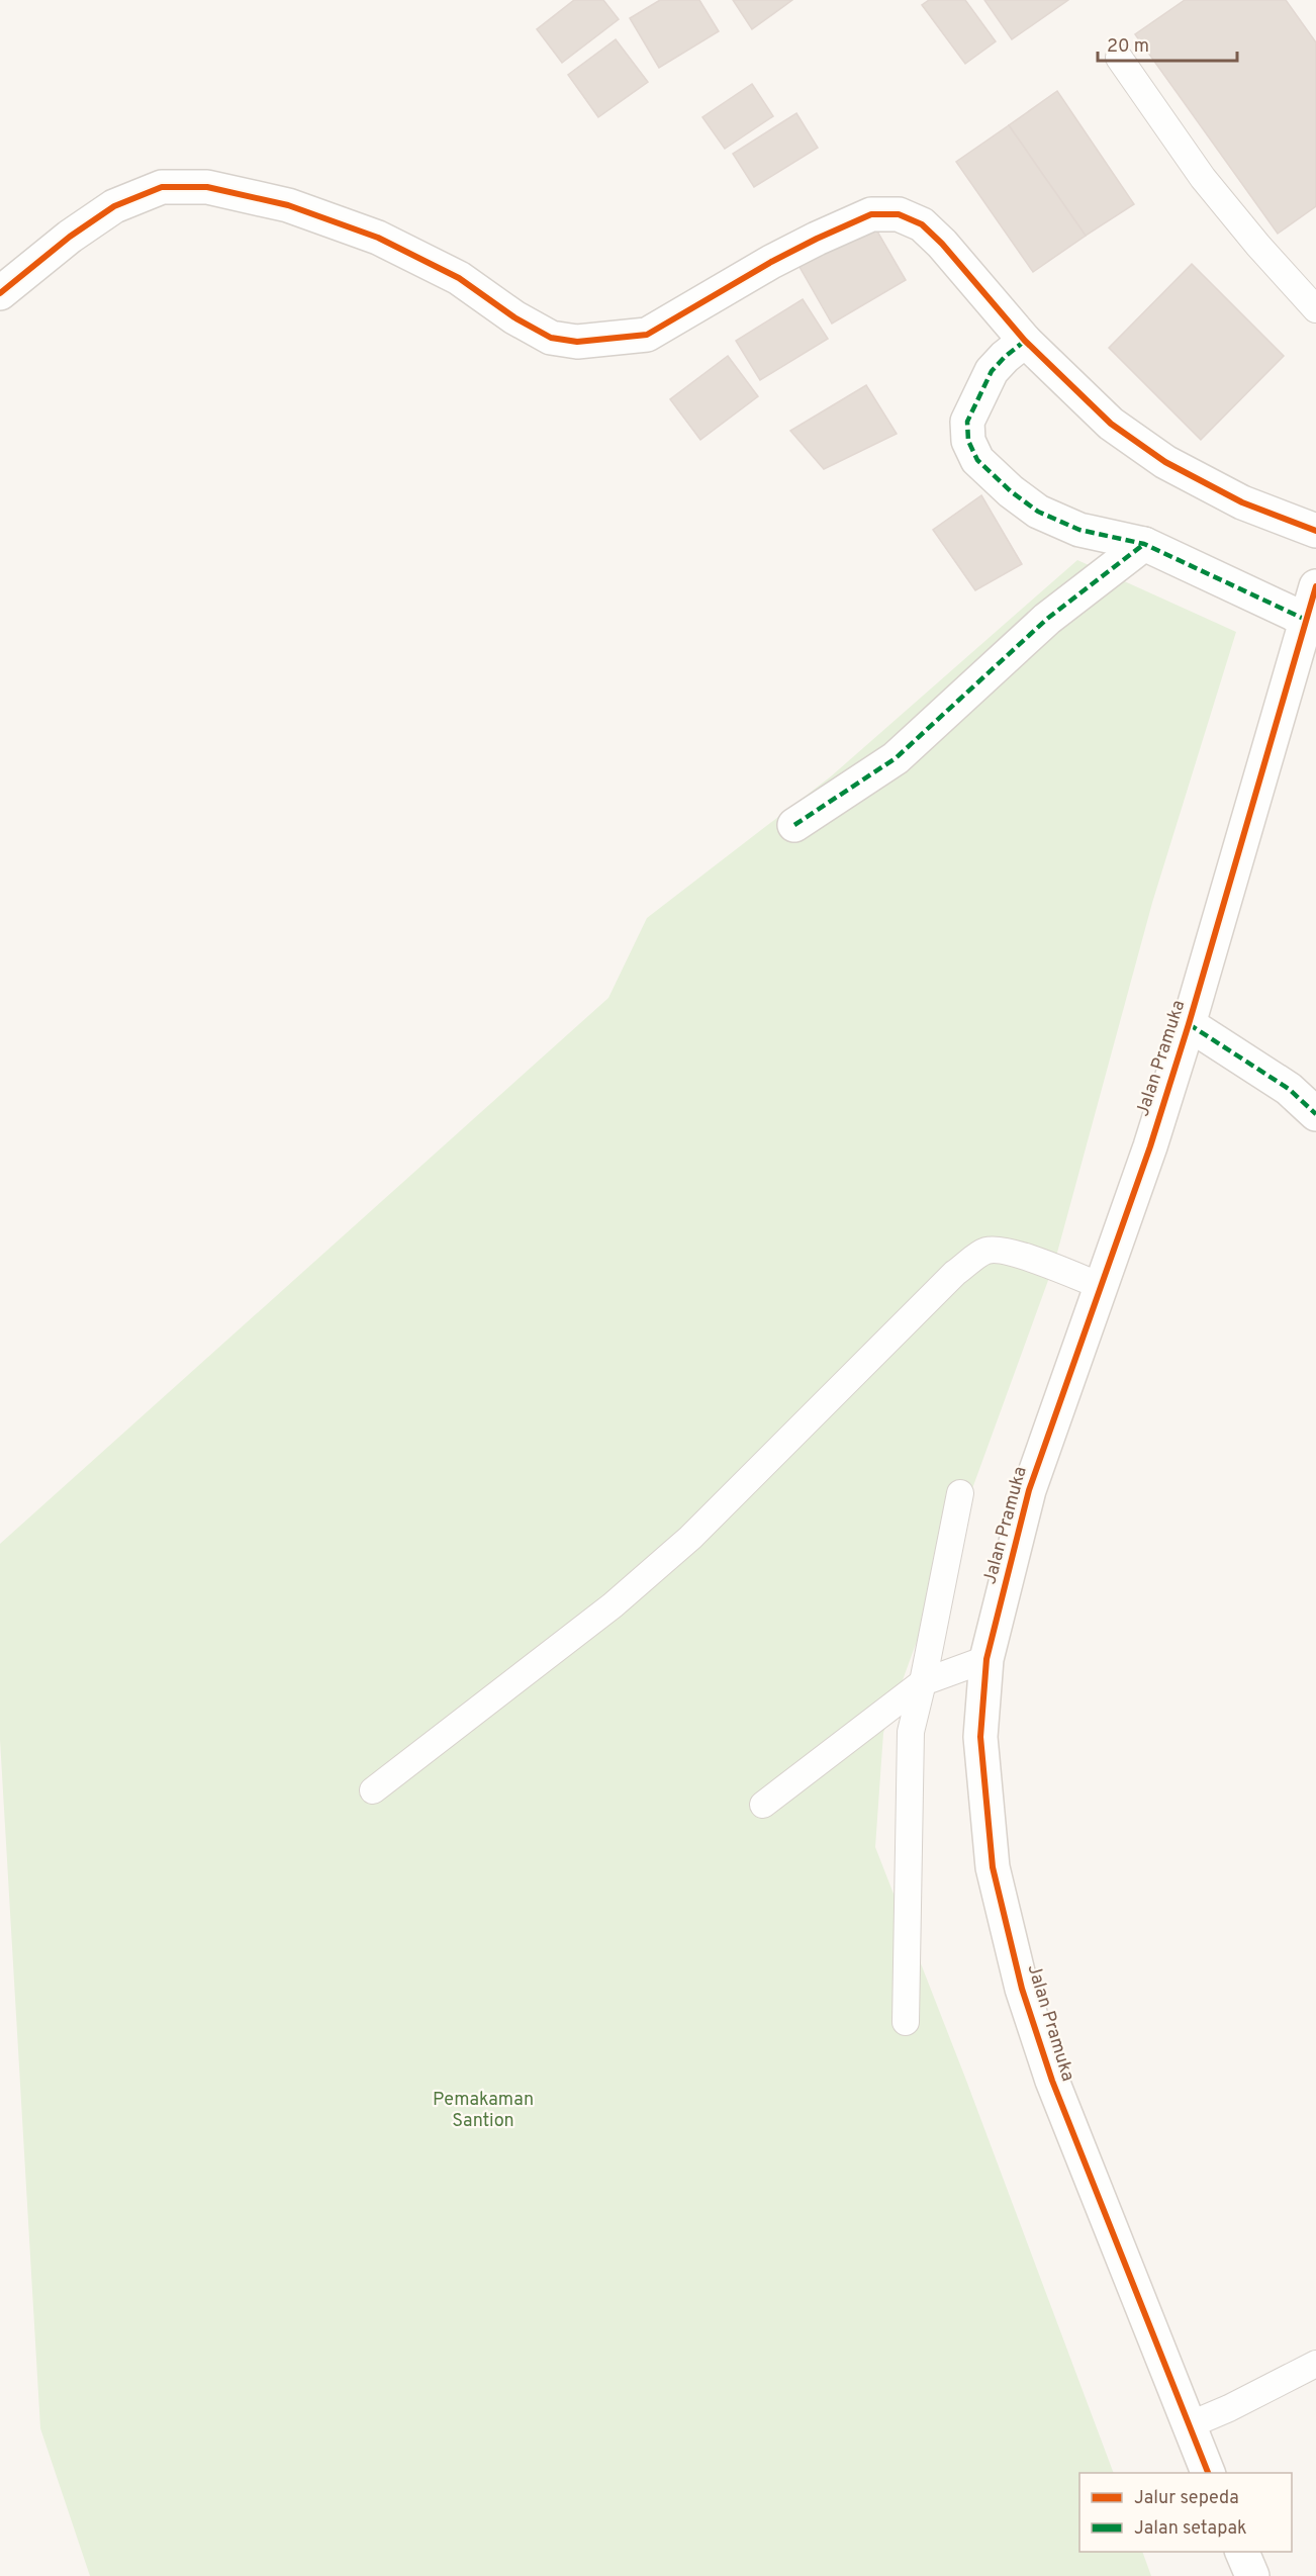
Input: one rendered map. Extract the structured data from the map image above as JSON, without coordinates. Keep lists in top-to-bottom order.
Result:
{
  "streets": {
    "street": ["Jalan Pramuka"]
  },
  "parks": ["Pemakaman Santion"],
  "legend": ["Jalur sepeda", "Jalan setapak"],
  "scale_bar": "20 m"
}
